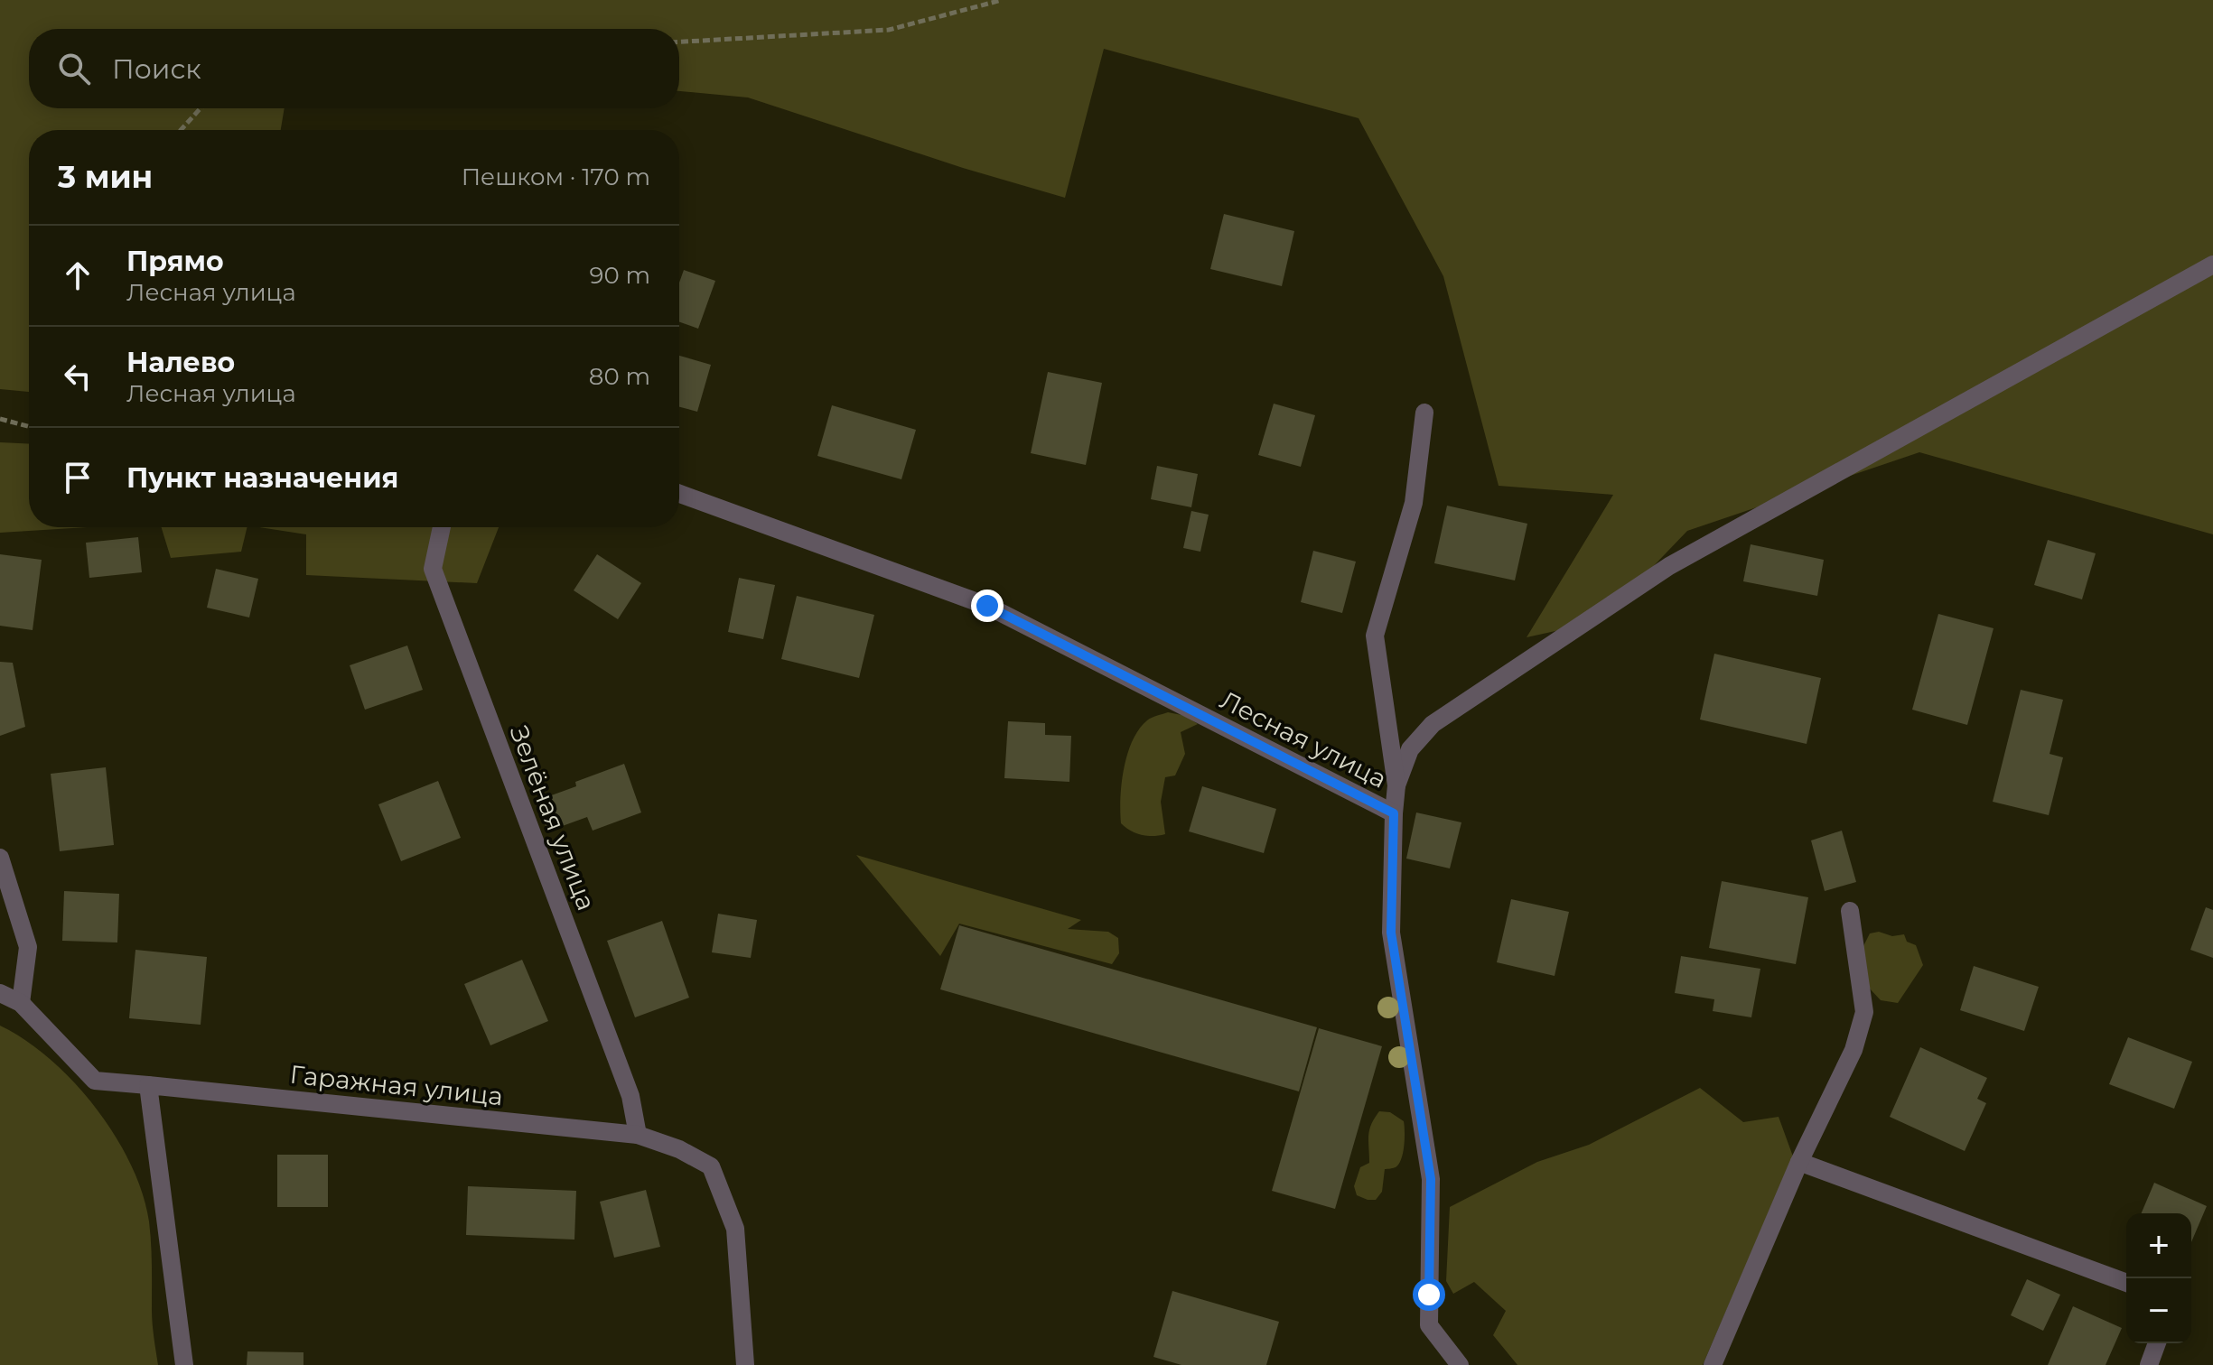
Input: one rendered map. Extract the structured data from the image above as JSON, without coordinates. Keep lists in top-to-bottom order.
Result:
{
  "streets": {
    "street": ["Лесная улица", "Зелёная улица", "Гаражная улица"]
  },
  "crossings": [
    ["Зелёная улица", "Гаражная улица"]
  ],
  "page": {
    "search": "Поиск",
    "heading": ["3 мин", "Пешком · 170 m"],
    "list": [
      ["Прямо", "Лесная улица", "90 m"],
      ["Налево", "Лесная улица", "80 m"],
      "Пункт назначения"
    ],
    "map_buttons": ["+", "−"]
  }
}
